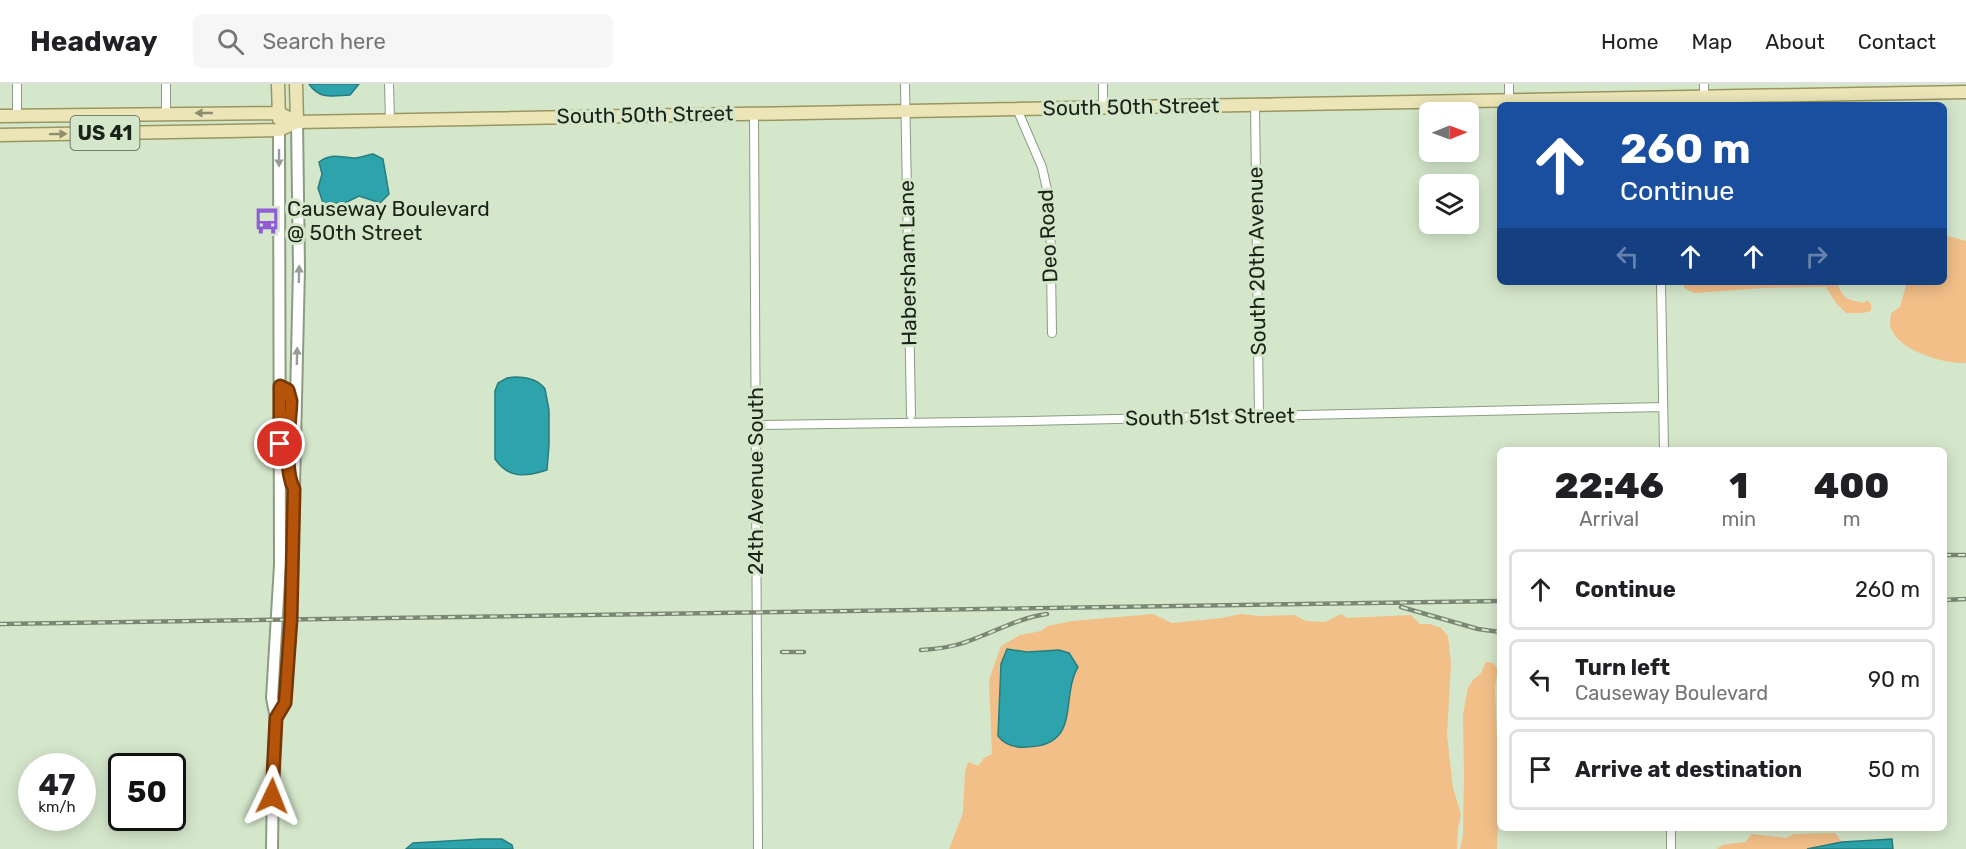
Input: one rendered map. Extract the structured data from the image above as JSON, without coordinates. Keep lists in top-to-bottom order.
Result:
{
  "streets": {
    "main road": ["South 50th Street", "US 41"],
    "street": [
      "Deo Road",
      "South 20th Avenue",
      "Habersham Lane",
      "South 51st Street",
      "24th Avenue South"
    ]
  },
  "crossings": [
    ["South 50th Street", "Deo Road"],
    ["South 50th Street", "South 20th Avenue"],
    ["South 50th Street", "Habersham Lane"],
    ["South 50th Street", "24th Avenue South"],
    ["South 20th Avenue", "South 51st Street"],
    ["South 51st Street", "24th Avenue South"]
  ],
  "places": {
    "bus stop": ["Causeway Boulevard @ 50th Street"]
  },
  "north": "right",
  "page": {
    "header": "Headway",
    "search": "Search here",
    "nav": [
      "Home",
      "Map",
      "About",
      "Contact"
    ],
    "turn": ["260 m", "Continue"],
    "eta": [
      "22:46",
      "Arrival",
      "1",
      "min",
      "400",
      "m"
    ],
    "list": [
      {
        "name": "Continue",
        "value": "260 m"
      },
      {
        "name": "Turn left",
        "note": "Causeway Boulevard",
        "value": "90 m"
      },
      {
        "name": "Arrive at destination",
        "value": "50 m"
      }
    ],
    "speed": "47 km/h",
    "limit": "50"
  }
}
